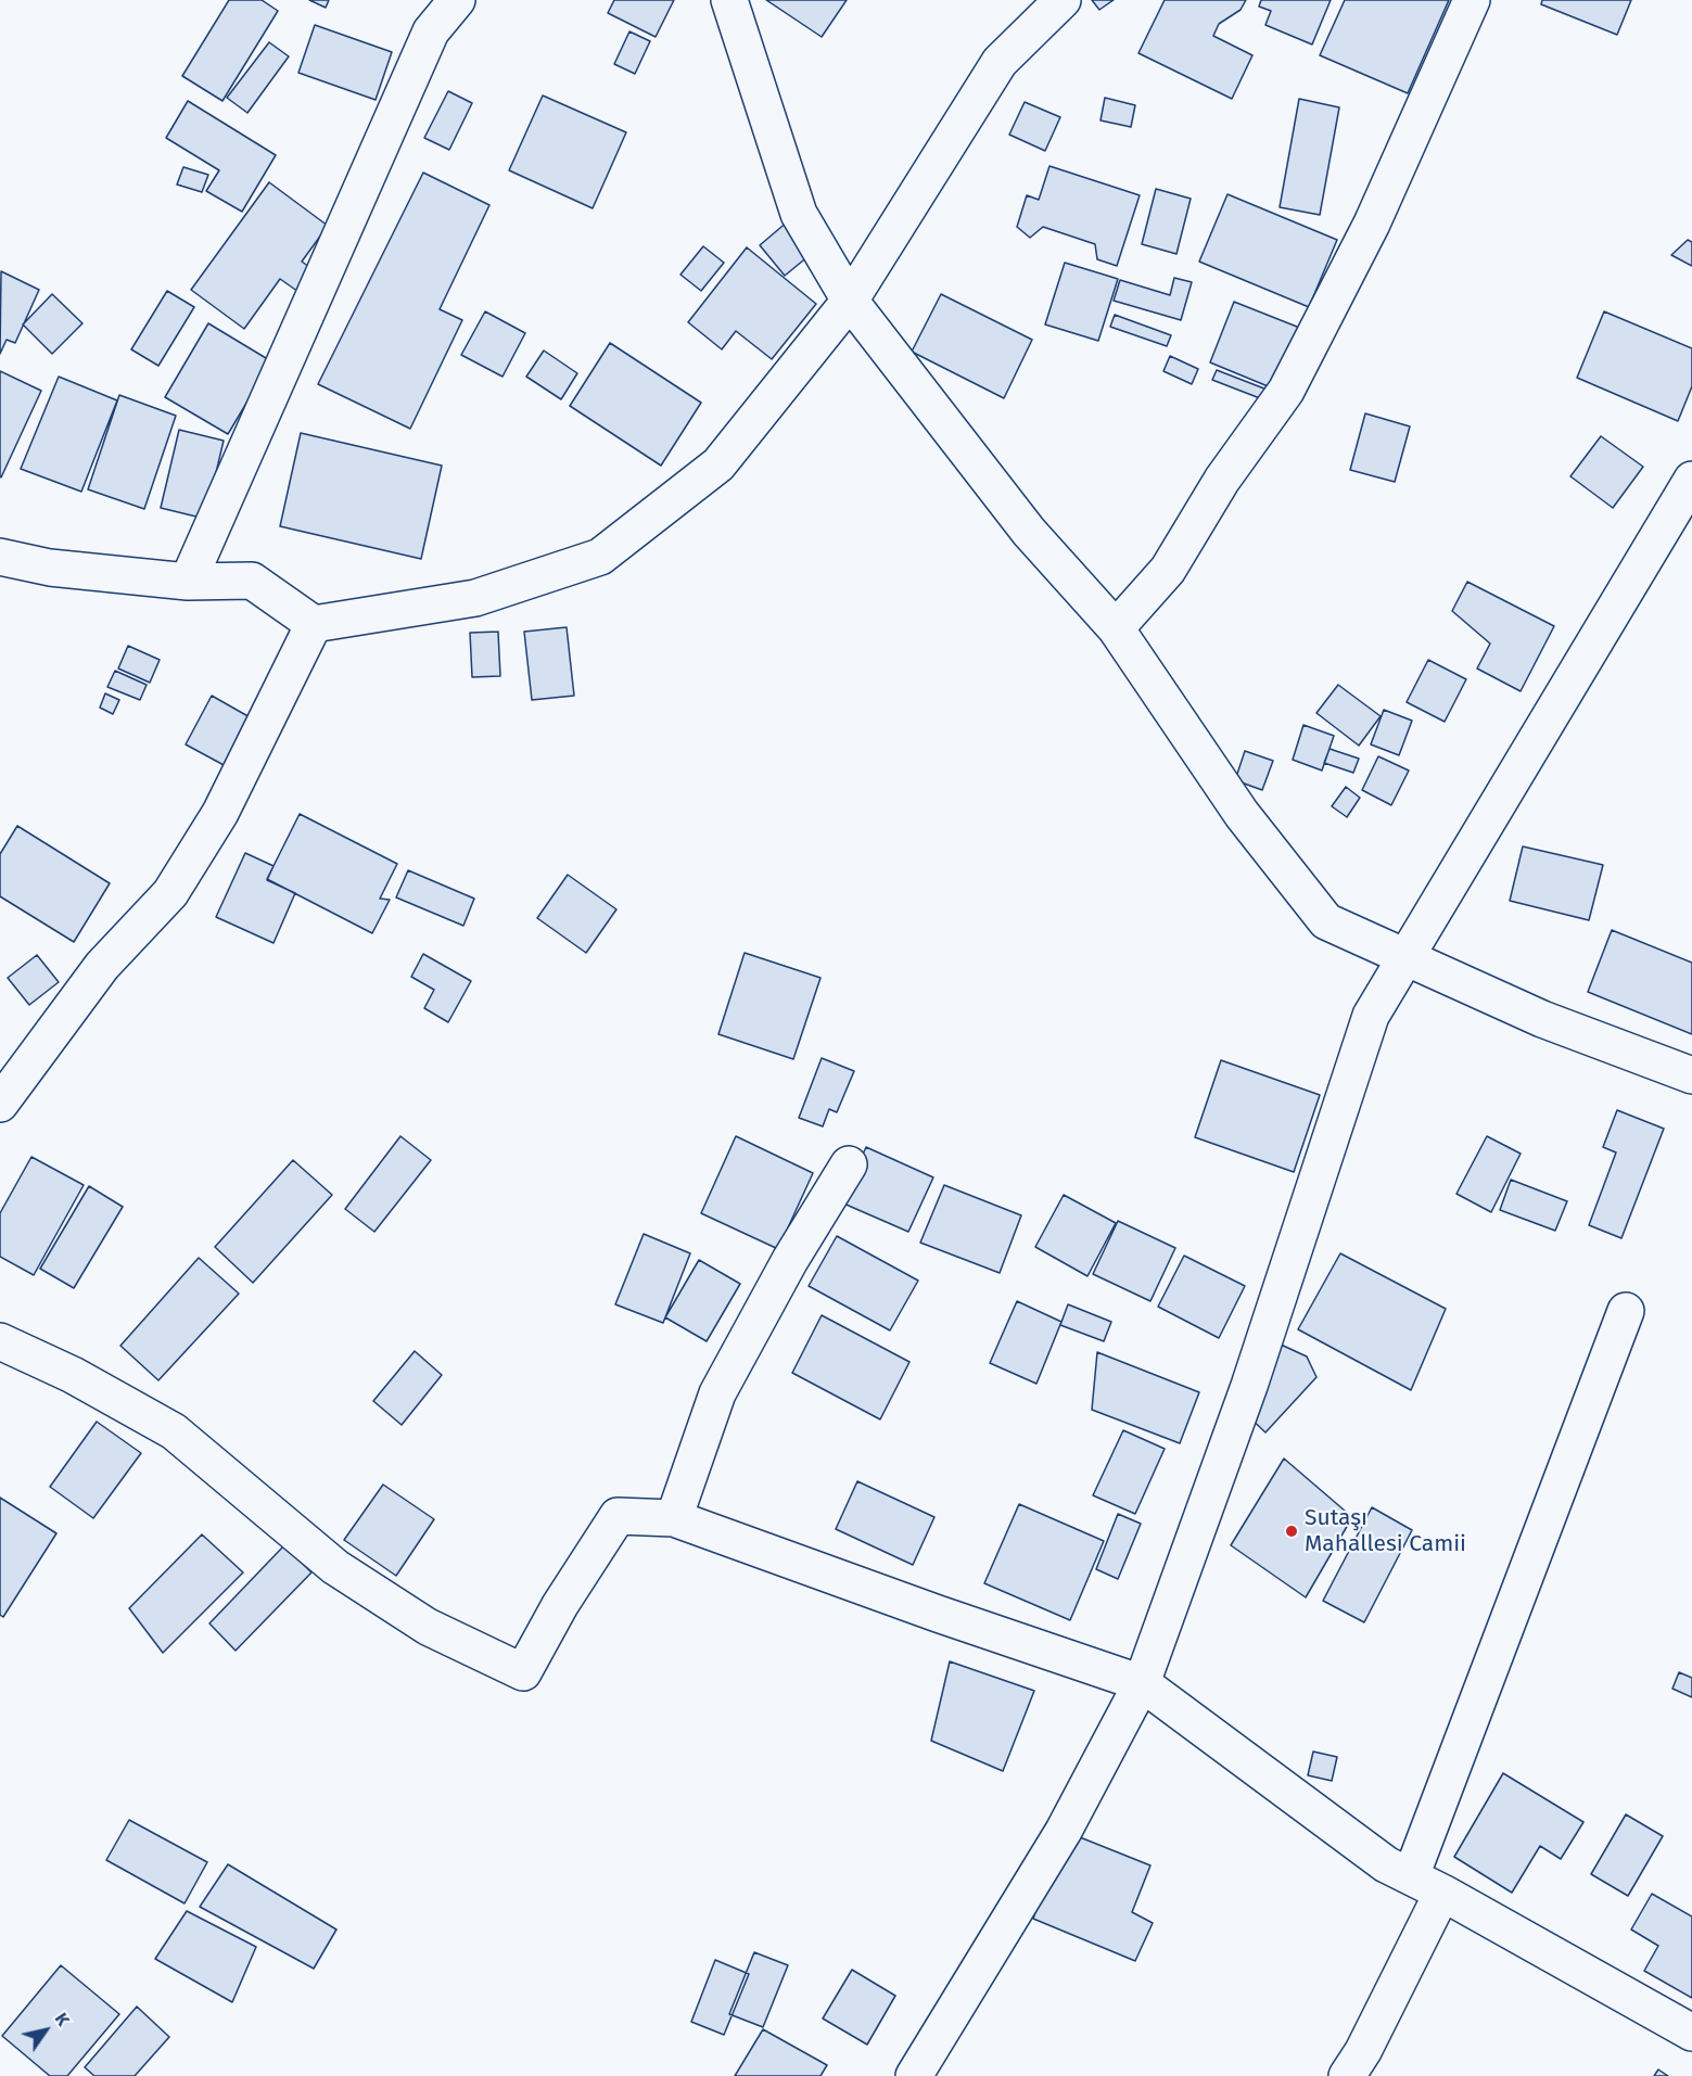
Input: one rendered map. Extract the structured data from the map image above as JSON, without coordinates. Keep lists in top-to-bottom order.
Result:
{
  "places": ["Sutaşı Mahallesi Camii"],
  "north": "top right"
}
